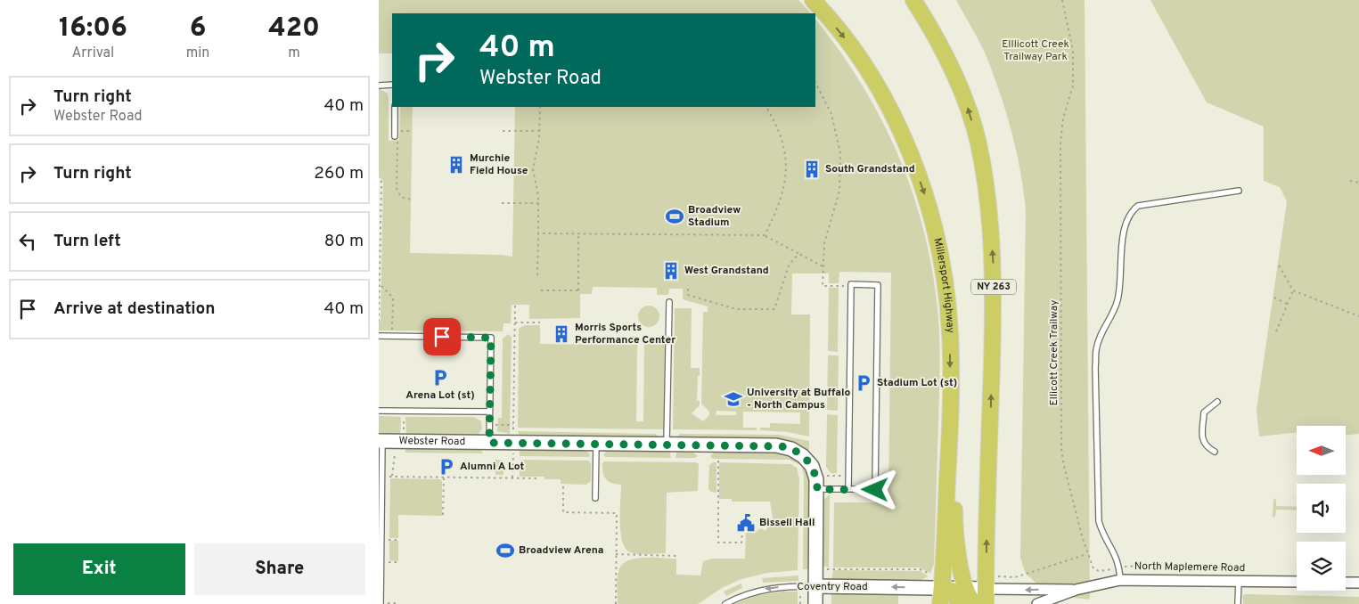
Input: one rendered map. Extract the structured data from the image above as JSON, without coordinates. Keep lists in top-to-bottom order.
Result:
{
  "streets": {
    "main road": ["Millersport Highway", "NY 263"],
    "street": ["Webster Road", "North Maplemere Road", "Coventry Road"],
    "path": ["Ellicott Creek Trailway"]
  },
  "crossings": [
    ["Millersport Highway", "Coventry Road"],
    ["NY 263", "North Maplemere Road"],
    ["NY 263", "Coventry Road"],
    ["Webster Road", "Coventry Road"],
    ["North Maplemere Road", "Coventry Road"]
  ],
  "one_way": ["Coventry Road"],
  "parks": ["Elllicott Creek Trailway Park"],
  "places": {
    "building": [
      "Murchie Field House",
      "South Grandstand",
      "West Grandstand",
      "Morris Sports Performance Center"
    ],
    "sports": ["Broadview Stadium", "Broadview Arena"],
    "parking": ["Arena Lot (st)", "Stadium Lot (st)", "Alumni A Lot"],
    "school or university": ["University at Buffalo - North Campus"],
    "public building": ["Bissell Hall"]
  },
  "north": "left",
  "page": {
    "eta": [
      "16:06",
      "Arrival",
      "6",
      "min",
      "420",
      "m"
    ],
    "turn": ["40 m", "Webster Road"],
    "list": [
      {
        "name": "Turn right",
        "note": "Webster Road",
        "value": "40 m"
      },
      {
        "name": "Turn right",
        "value": "260 m"
      },
      {
        "name": "Turn left",
        "value": "80 m"
      },
      {
        "name": "Arrive at destination",
        "value": "40 m"
      }
    ],
    "buttons": ["Exit", "Share"]
  }
}
